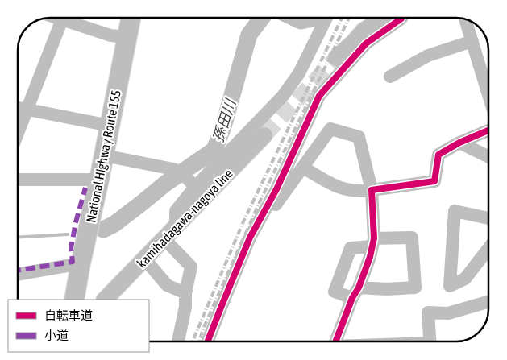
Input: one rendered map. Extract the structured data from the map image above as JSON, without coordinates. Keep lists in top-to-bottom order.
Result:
{
  "streets": {
    "highway": ["National Highway Route 155"],
    "main road": ["kamihadagawa-nagoya line"]
  },
  "water": ["孫田川"],
  "legend": ["自転車道", "小道"]
}
